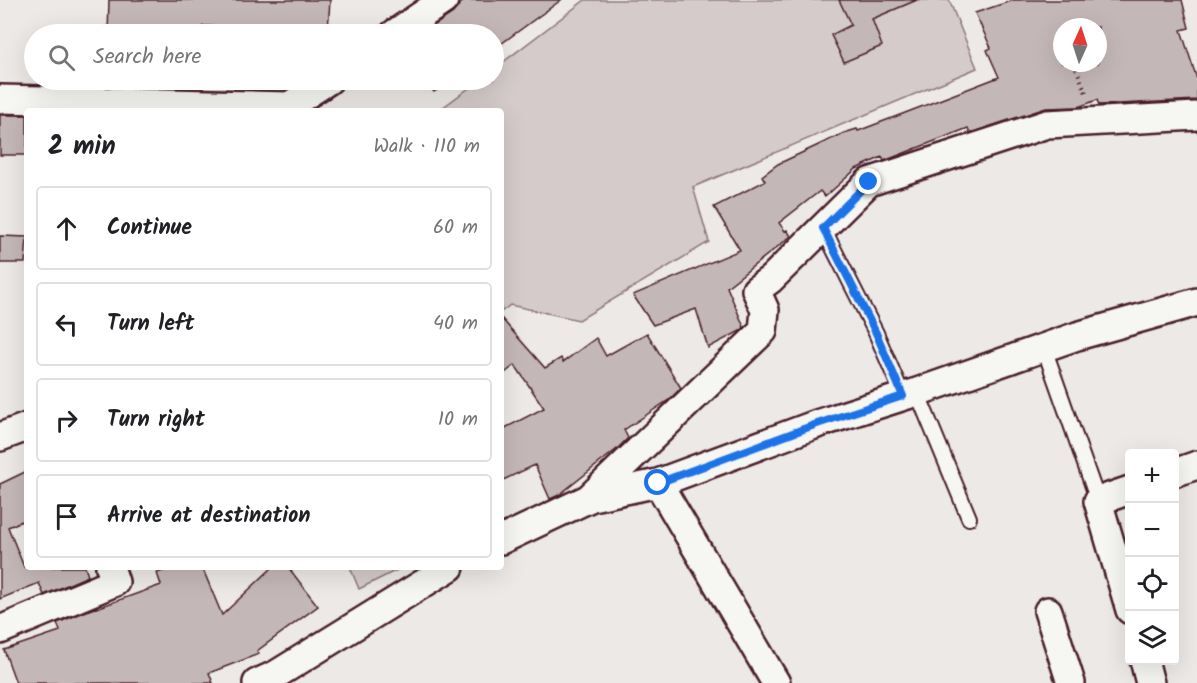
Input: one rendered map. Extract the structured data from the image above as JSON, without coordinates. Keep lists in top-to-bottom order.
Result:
{
  "north": "top",
  "page": {
    "search": "Search here",
    "heading": ["2 min", "Walk · 110 m"],
    "list": [
      ["Continue", "60 m"],
      ["Turn left", "40 m"],
      ["Turn right", "10 m"],
      "Arrive at destination"
    ],
    "map_buttons": ["+", "−"]
  }
}
